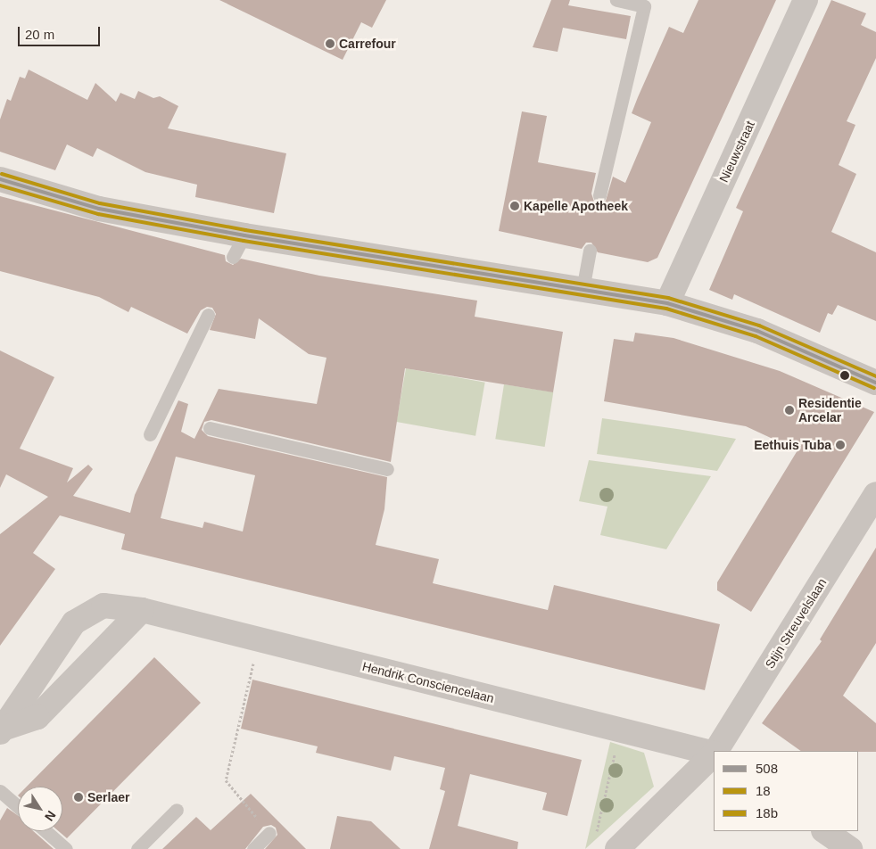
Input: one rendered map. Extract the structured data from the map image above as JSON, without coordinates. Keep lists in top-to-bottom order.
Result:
{
  "streets": {
    "street": ["Nieuwstraat", "Stijn Streuvelslaan", "Hendrik Consciencelaan"]
  },
  "places": [
    "Carrefour",
    "Kapelle Apotheek",
    "Residentie Arcelar",
    "Eethuis Tuba",
    "Serlaer"
  ],
  "lines": ["transit line 18b", "transit line 508", "transit line 18"],
  "legend": ["508", "18", "18b"],
  "scale_bar": "20 m",
  "north": "bottom right"
}
